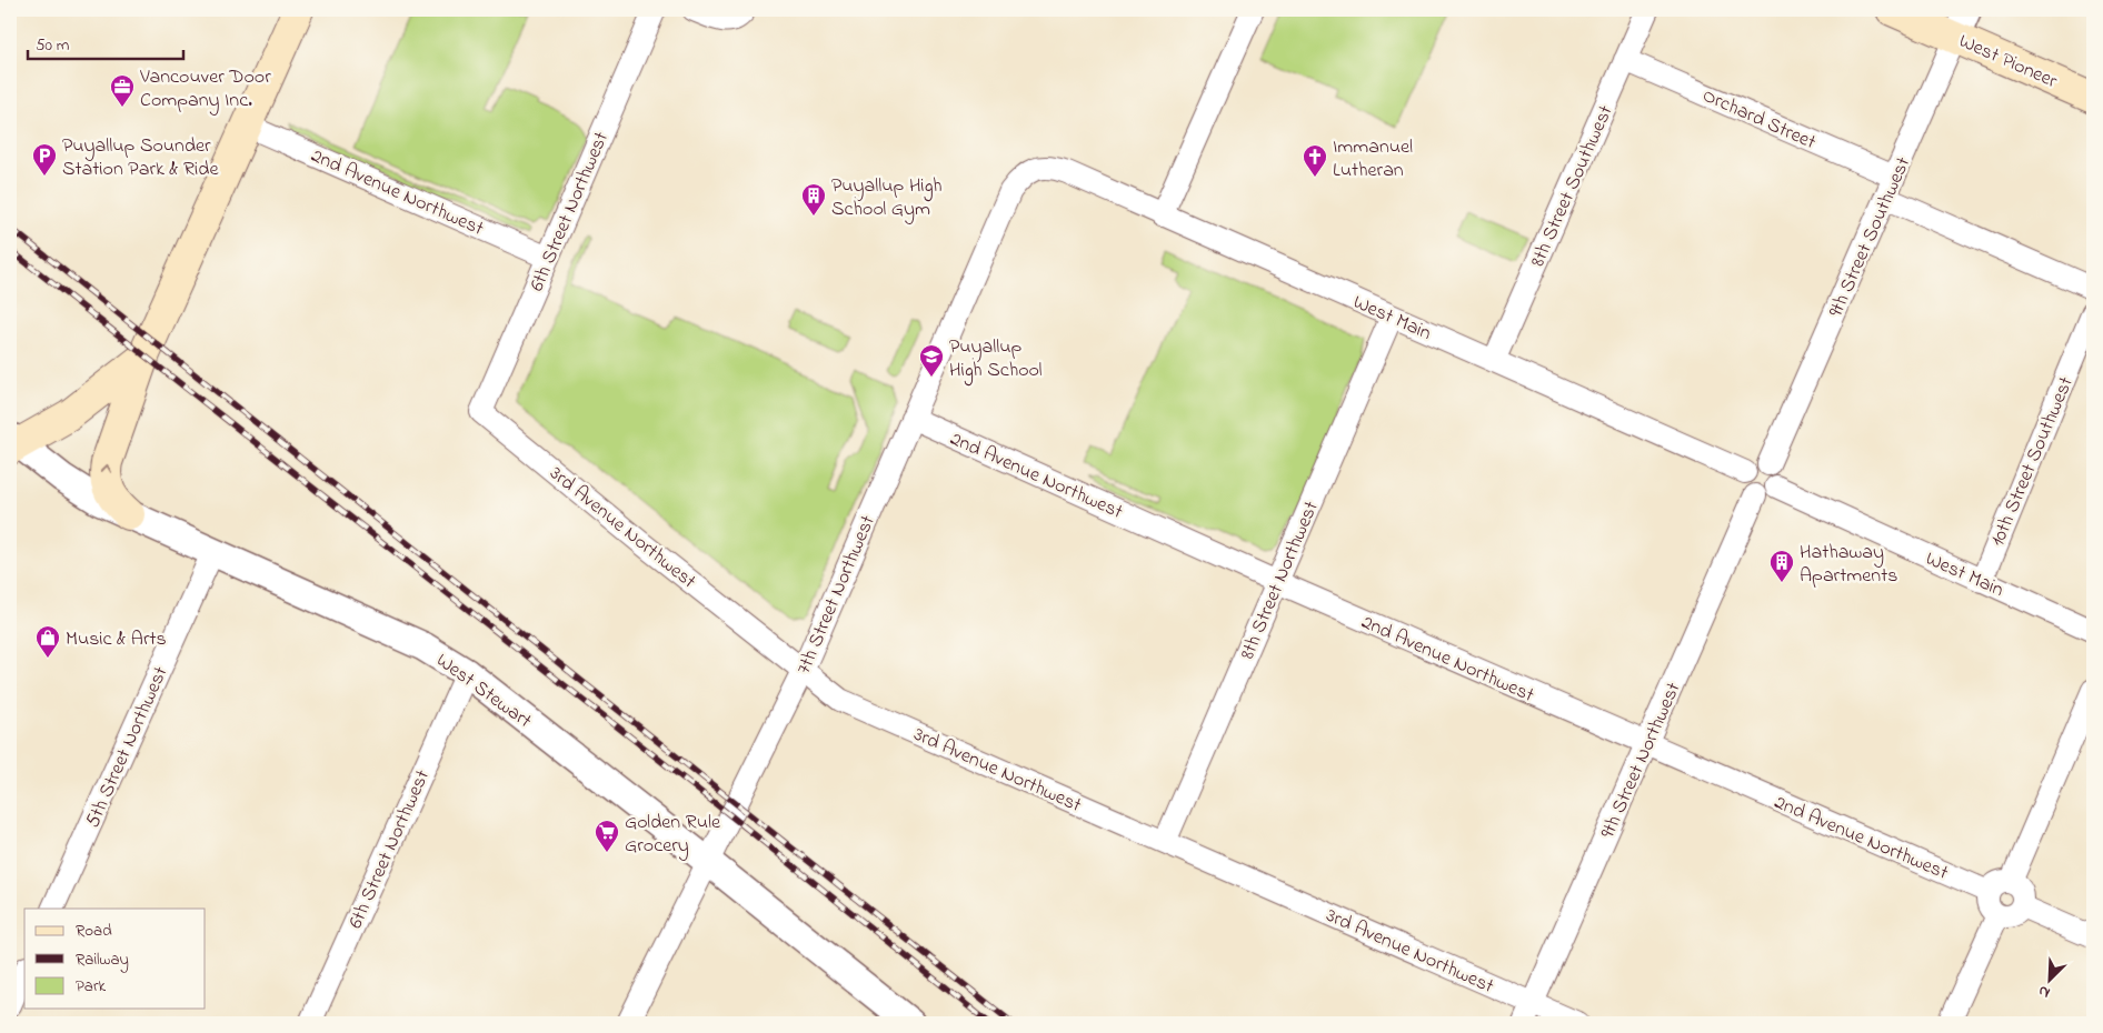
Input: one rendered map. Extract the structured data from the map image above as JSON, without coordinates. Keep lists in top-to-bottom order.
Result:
{
  "streets": {
    "main road": ["West Pioneer"],
    "street": [
      "Orchard Street",
      "8th Street Southwest",
      "2nd Avenue Northwest",
      "6th Street Northwest",
      "9th Street Southwest",
      "West Main",
      "10th Street Southwest",
      "3rd Avenue Northwest",
      "8th Street Northwest",
      "7th Street Northwest",
      "West Stewart",
      "5th Street Northwest",
      "9th Street Northwest"
    ]
  },
  "crossings": [
    ["West Pioneer", "9th Street Southwest"],
    ["Orchard Street", "8th Street Southwest"],
    ["Orchard Street", "9th Street Southwest"],
    ["8th Street Southwest", "West Main"],
    ["2nd Avenue Northwest", "6th Street Northwest"],
    ["2nd Avenue Northwest", "8th Street Northwest"],
    ["2nd Avenue Northwest", "7th Street Northwest"],
    ["2nd Avenue Northwest", "9th Street Northwest"],
    ["6th Street Northwest", "3rd Avenue Northwest"],
    ["6th Street Northwest", "West Stewart"],
    ["9th Street Southwest", "West Main"],
    ["9th Street Southwest", "9th Street Northwest"],
    ["West Main", "10th Street Southwest"],
    ["West Main", "8th Street Northwest"],
    ["West Main", "7th Street Northwest"],
    ["West Main", "9th Street Northwest"],
    ["3rd Avenue Northwest", "8th Street Northwest"],
    ["3rd Avenue Northwest", "7th Street Northwest"],
    ["3rd Avenue Northwest", "9th Street Northwest"],
    ["7th Street Northwest", "West Stewart"],
    ["West Stewart", "5th Street Northwest"]
  ],
  "places": {
    "office": ["Vancouver Door Company Inc."],
    "parking": ["Puyallup Sounder Station Park & Ride"],
    "church": ["Immanuel Lutheran"],
    "building": ["Puyallup High School Gym", "Hathaway Apartments"],
    "school or university": ["Puyallup High School"],
    "shop": ["Music & Arts"],
    "supermarket": ["Golden Rule Grocery"]
  },
  "legend": ["Road", "Railway", "Park"],
  "scale_bar": "50 m",
  "north": "bottom left"
}
